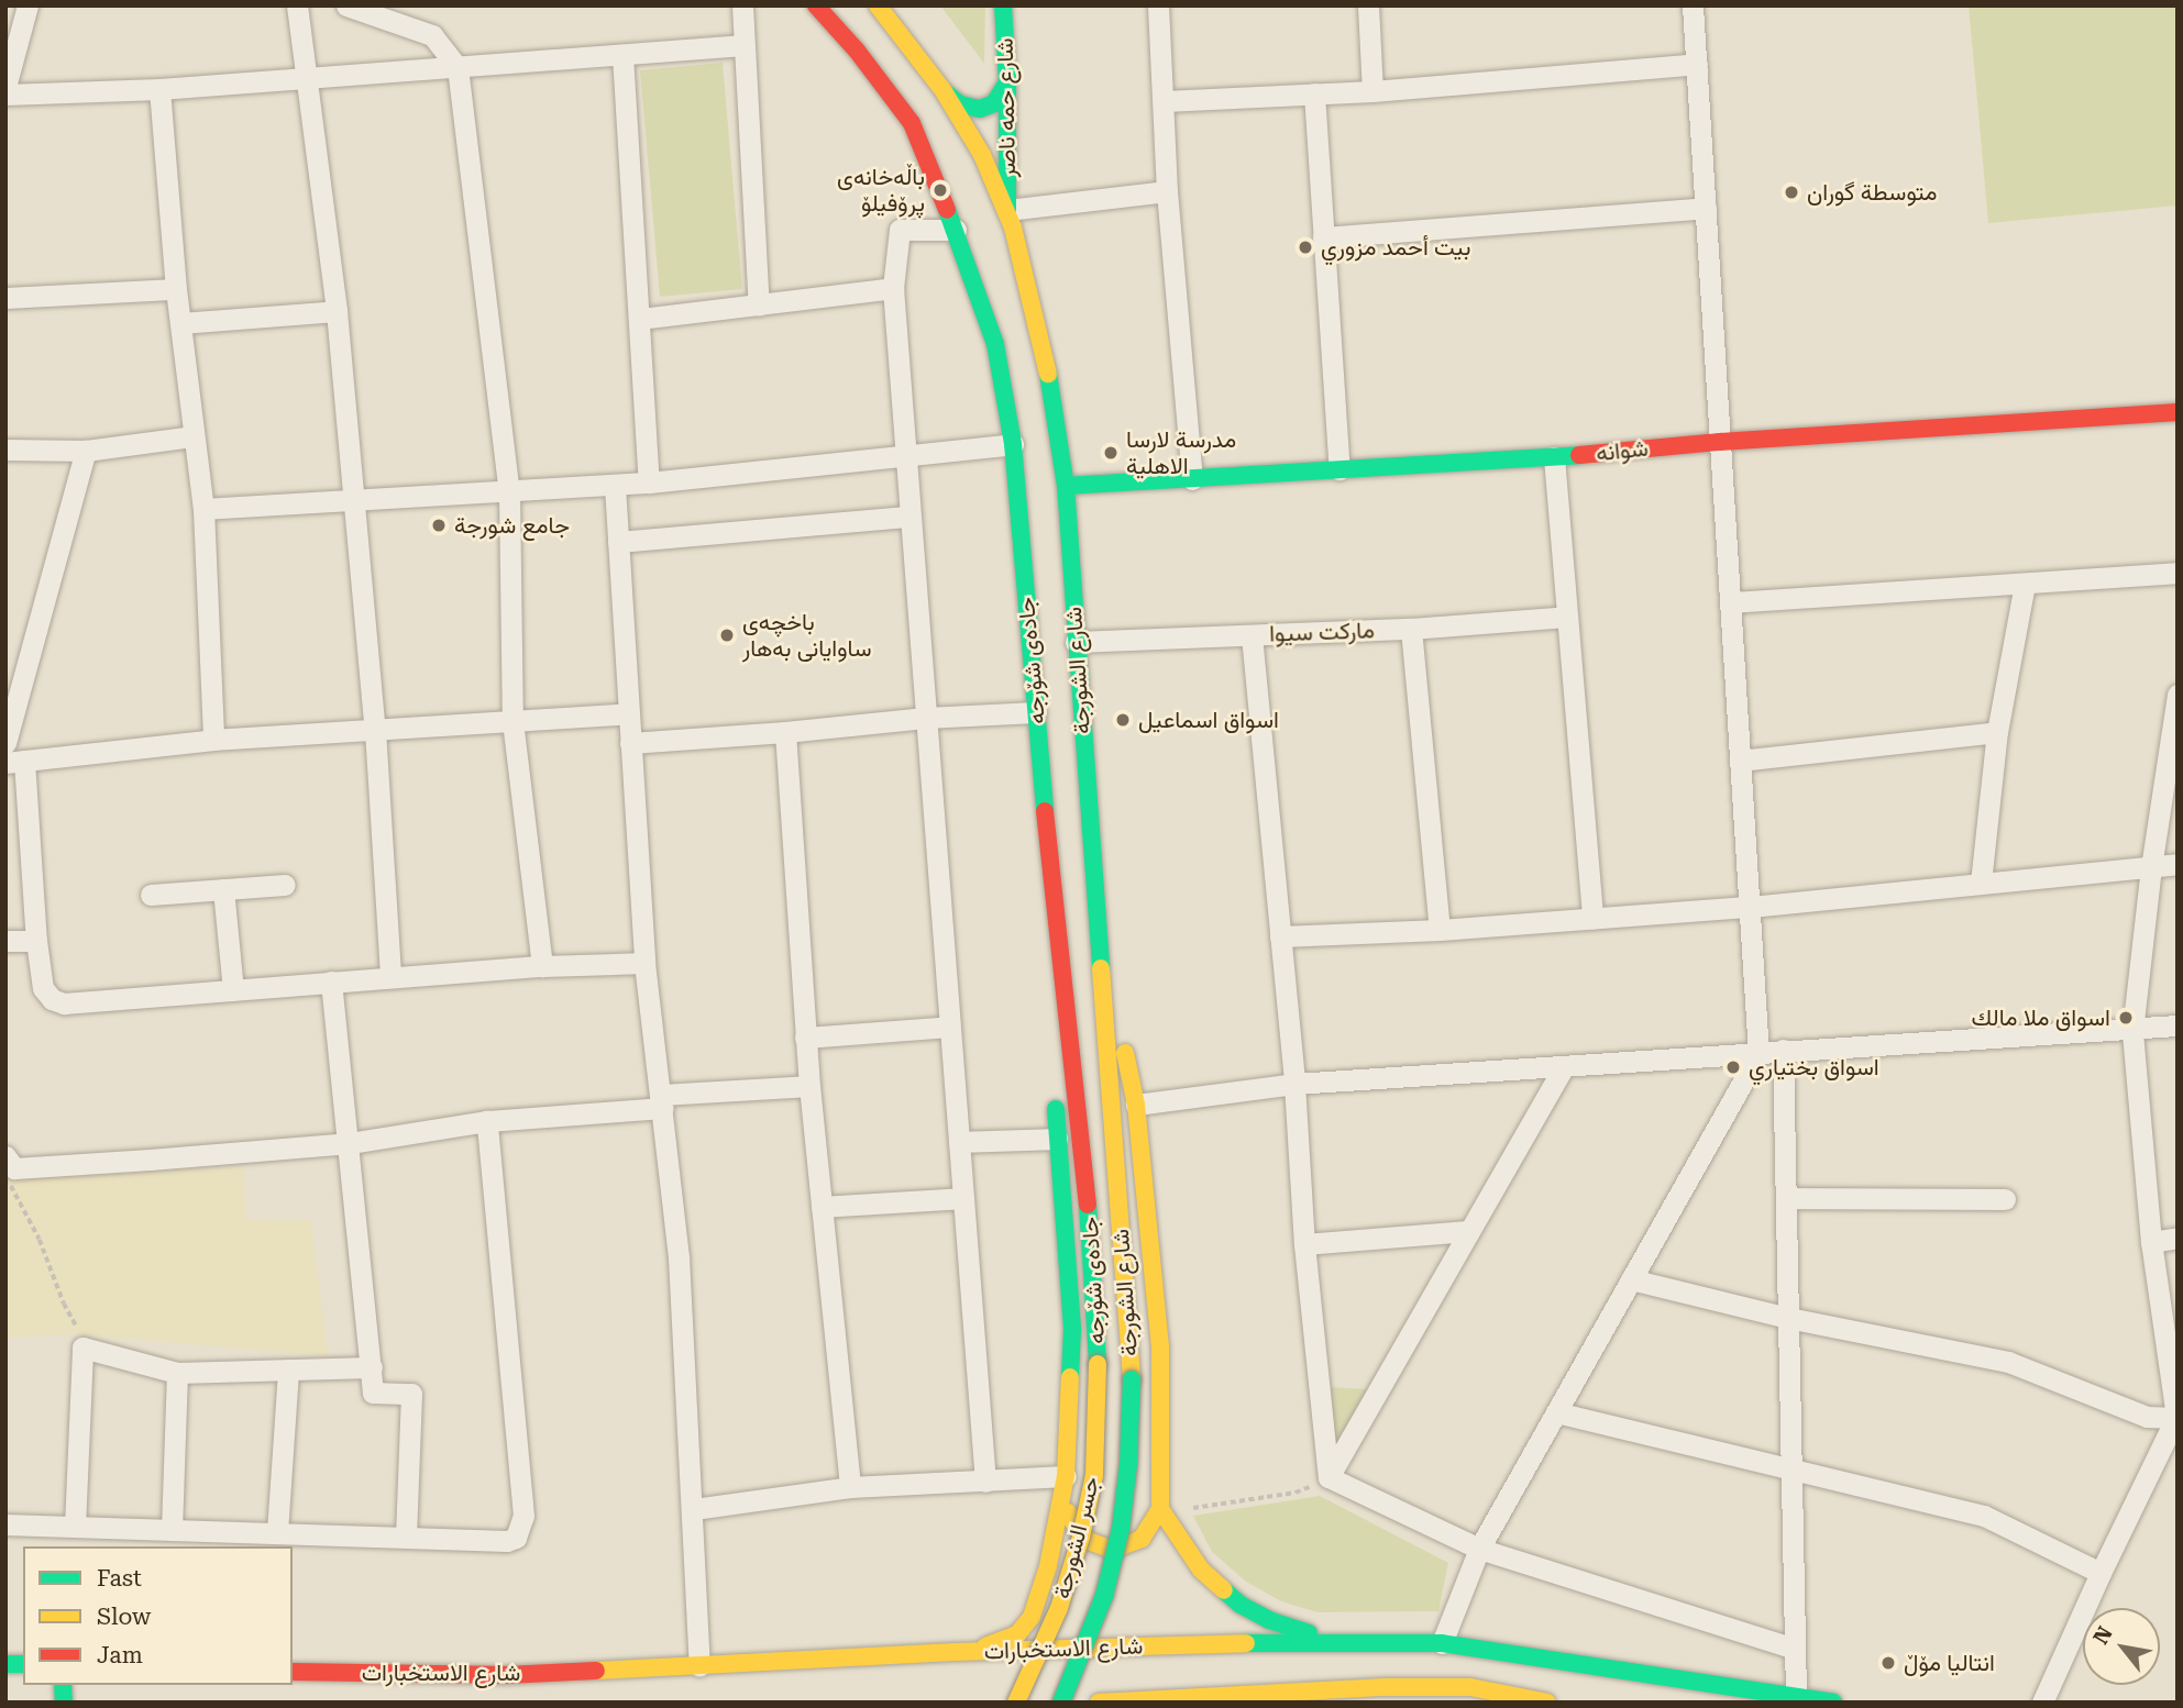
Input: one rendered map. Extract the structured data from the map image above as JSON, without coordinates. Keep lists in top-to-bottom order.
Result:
{
  "streets": {
    "main road": [
      "شارع حمه ناصر",
      "شوانە",
      "جادەی شۆرجە",
      "شارع الشورجة",
      "جسر الشورجة",
      "شارع الاستخبارات"
    ],
    "street": ["مارکت سیوا"]
  },
  "crossings": [
    ["شارع حمه ناصر", "شارع الشورجة"],
    ["شوانە", "شارع الشورجة"],
    ["مارکت سیوا", "شارع الشورجة"],
    ["جادەی شۆرجە", "جسر الشورجة"],
    ["شارع الشورجة", "جسر الشورجة"]
  ],
  "places": [
    "باڵەخانەی پرۆفیلۆ",
    "متوسطة گوران",
    "بيت أحمد مزوري",
    "مدرسة لارسا الاهلية",
    "جامع شورجة",
    "باخچەی ساوایانی بەهار",
    "اسواق اسماعيل",
    "اسواق ملا مالك",
    "اسواق بختياري",
    "انتالیا مۆڵ"
  ],
  "legend": ["Fast", "Slow", "Jam"],
  "north": "top left"
}
